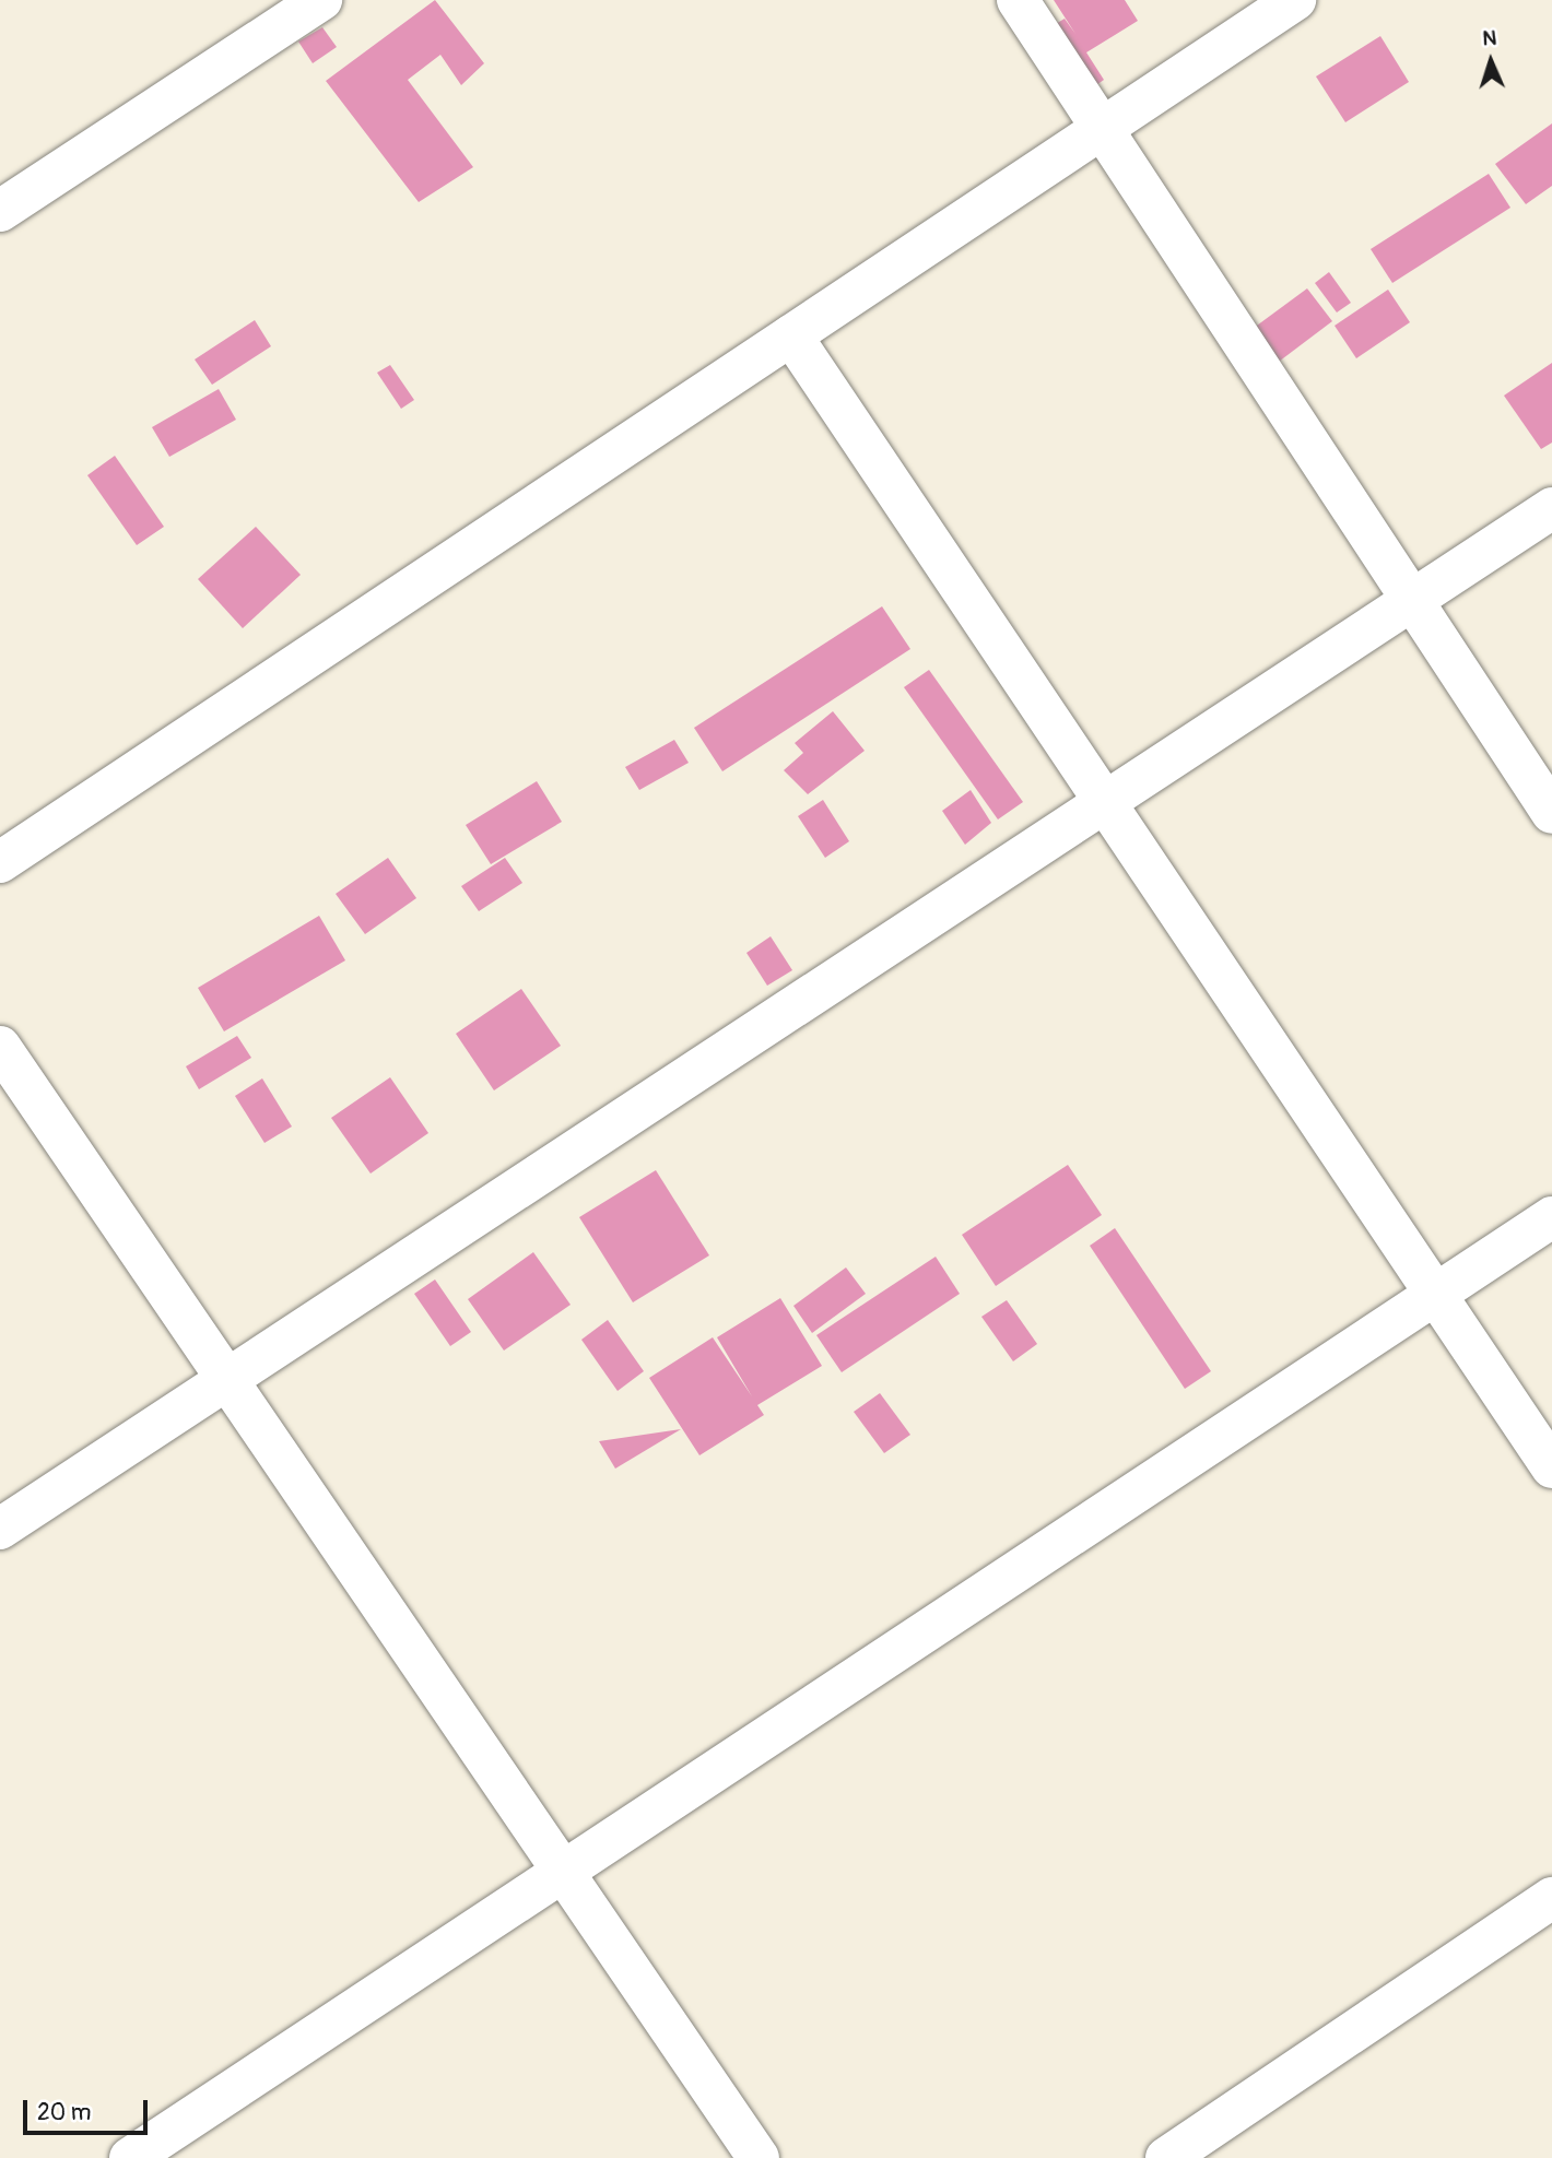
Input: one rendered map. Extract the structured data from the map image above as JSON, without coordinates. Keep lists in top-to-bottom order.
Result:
{
  "scale_bar": "20 m",
  "north": "top"
}
